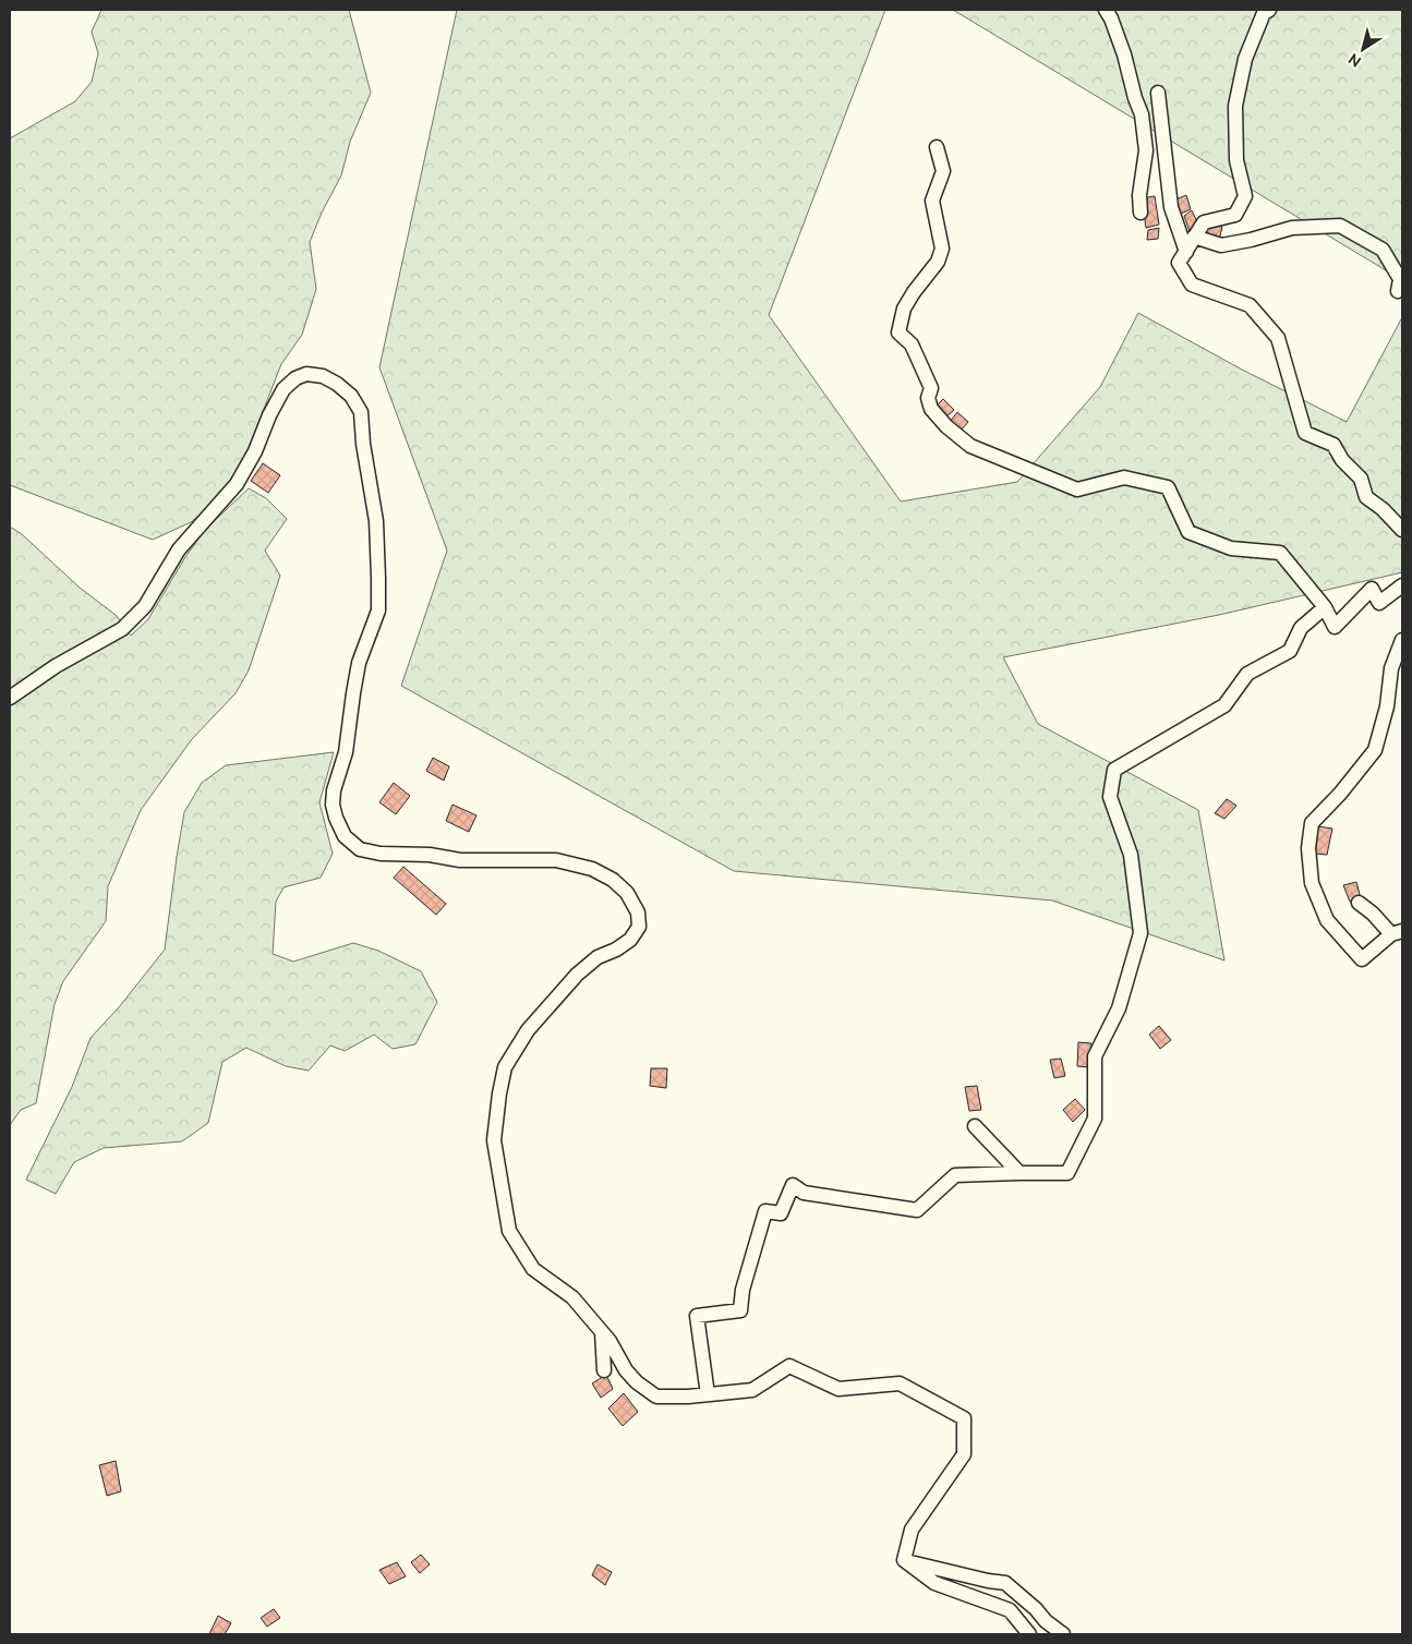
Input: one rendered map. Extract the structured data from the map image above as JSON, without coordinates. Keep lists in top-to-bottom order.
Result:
{
  "north": "bottom left"
}
